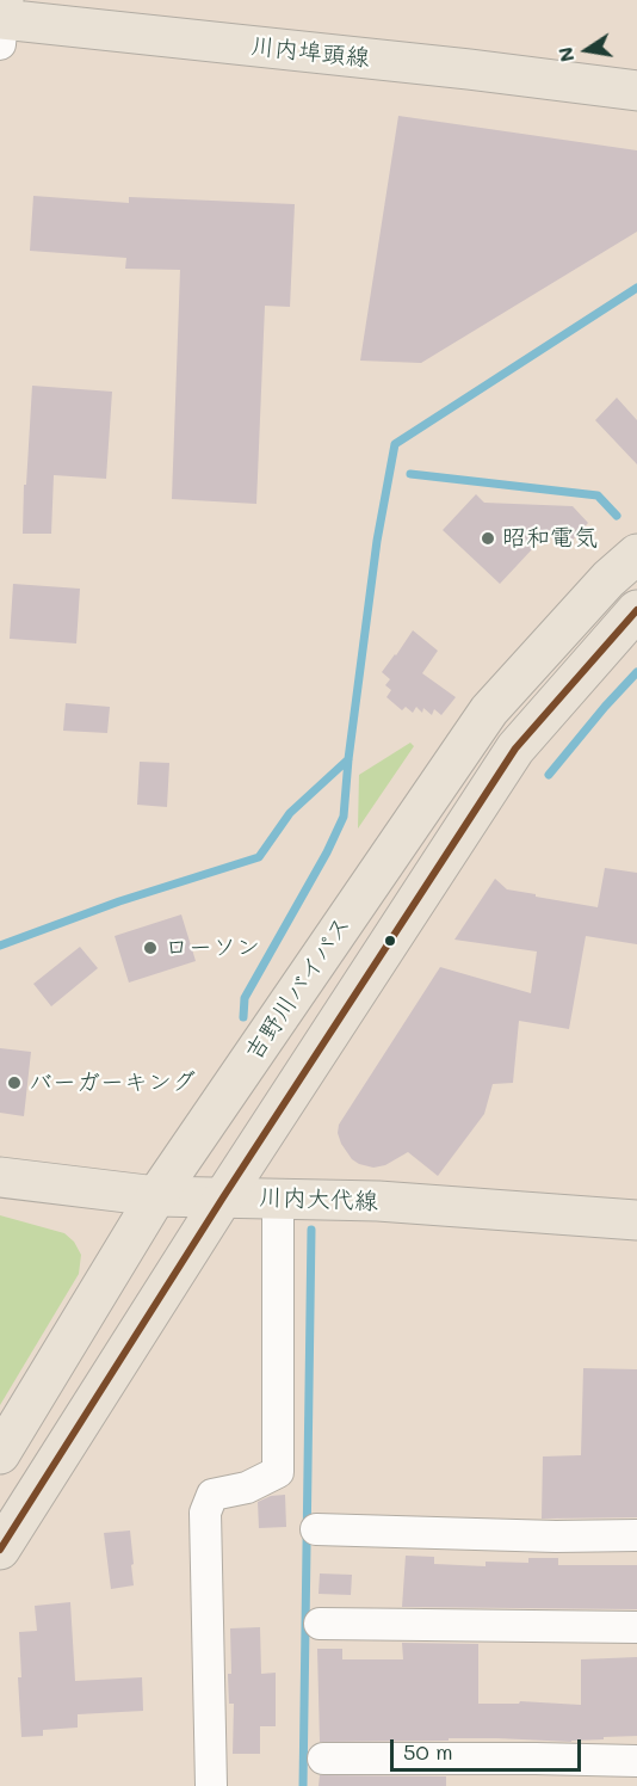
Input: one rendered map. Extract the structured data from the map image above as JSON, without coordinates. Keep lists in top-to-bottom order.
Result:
{
  "streets": {
    "main road": ["川内埠頭線", "吉野川バイパス", "川内大代線"]
  },
  "crossings": [
    ["吉野川バイパス", "川内大代線"]
  ],
  "places": ["昭和電気", "ローソン", "バーガーキング"],
  "scale_bar": "50 m",
  "north": "left"
}
